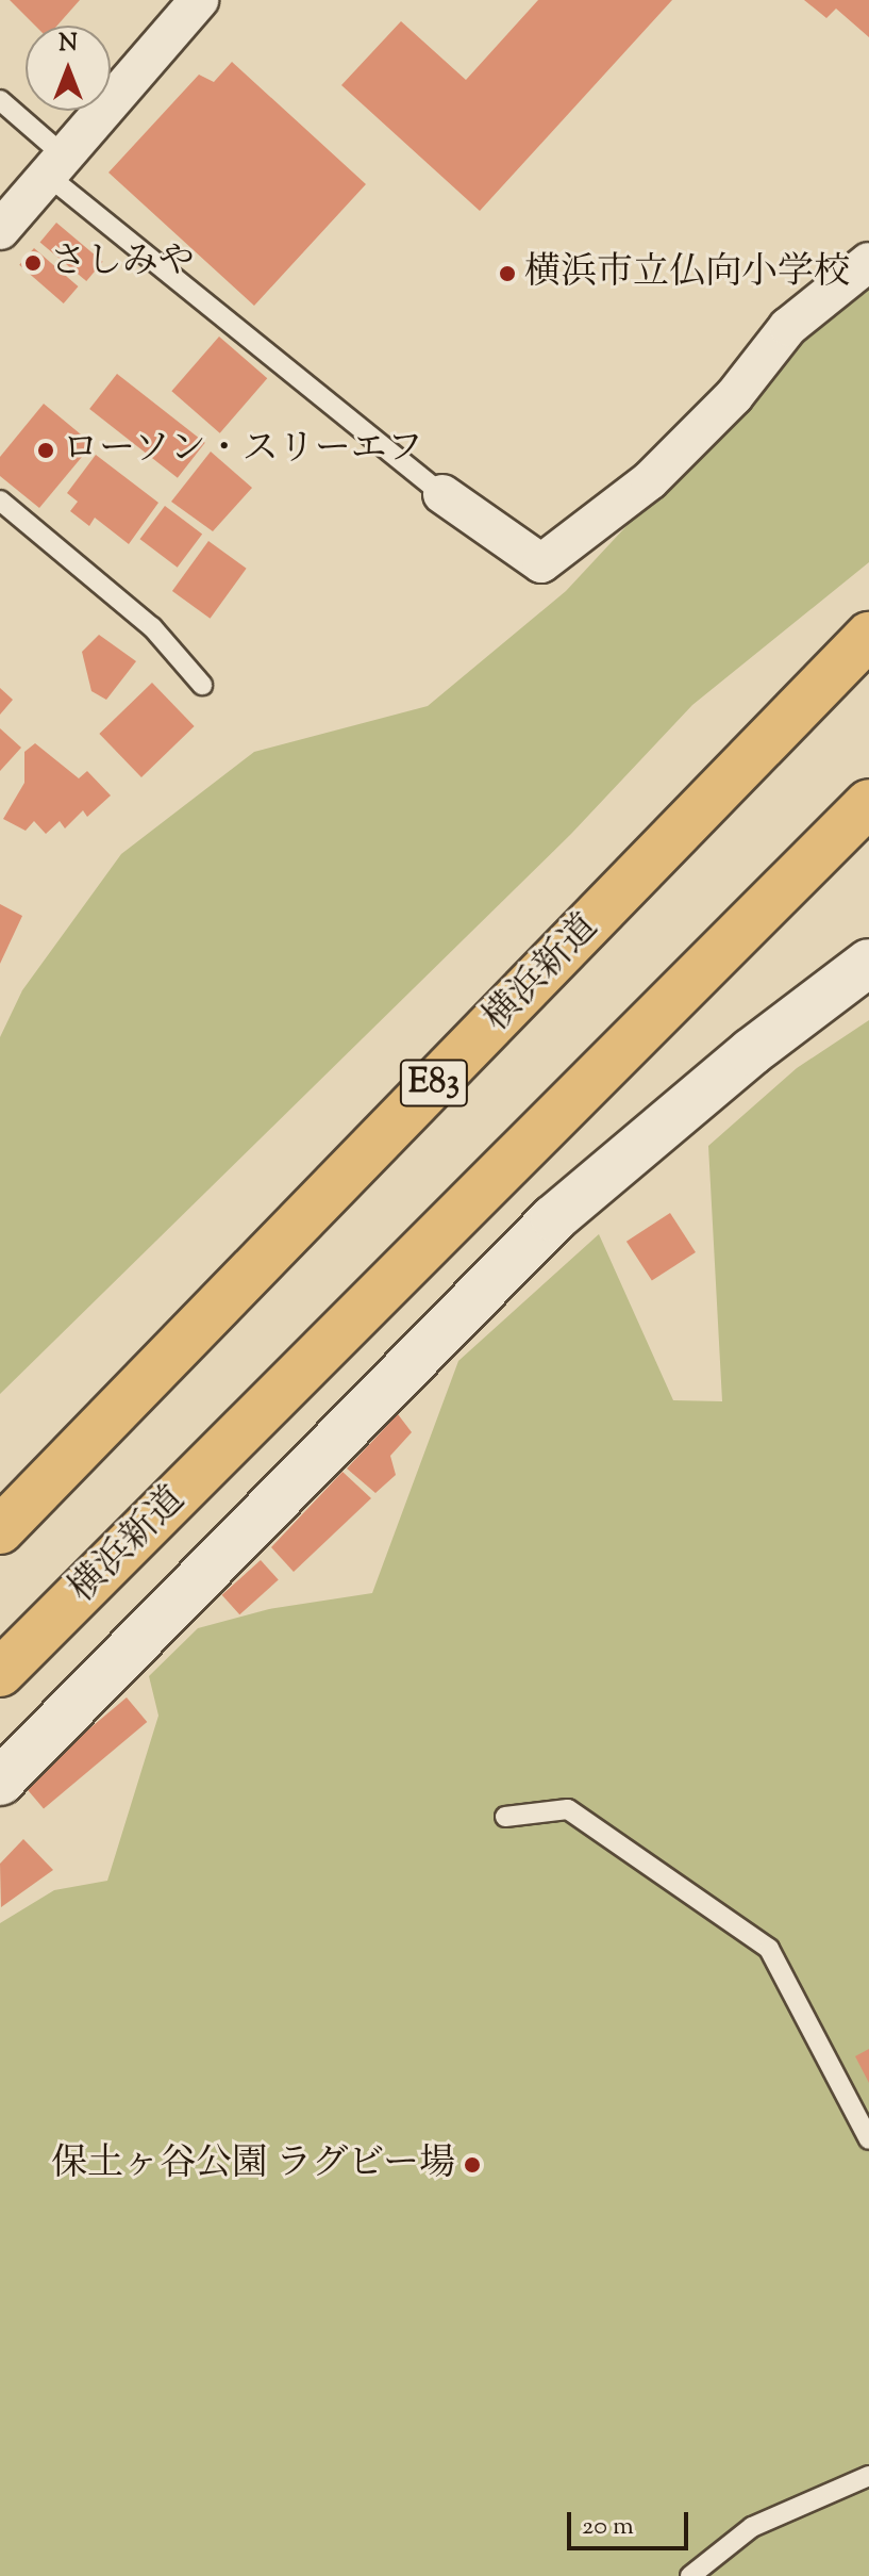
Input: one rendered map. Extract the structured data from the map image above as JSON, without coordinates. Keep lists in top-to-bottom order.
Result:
{
  "streets": {
    "highway": ["横浜新道", "E83"]
  },
  "places": [
    "さしみや",
    "横浜市立仏向小学校",
    "ローソン・スリーエフ",
    "保土ヶ谷公園 ラグビー場"
  ],
  "scale_bar": "20 m",
  "north": "top"
}
